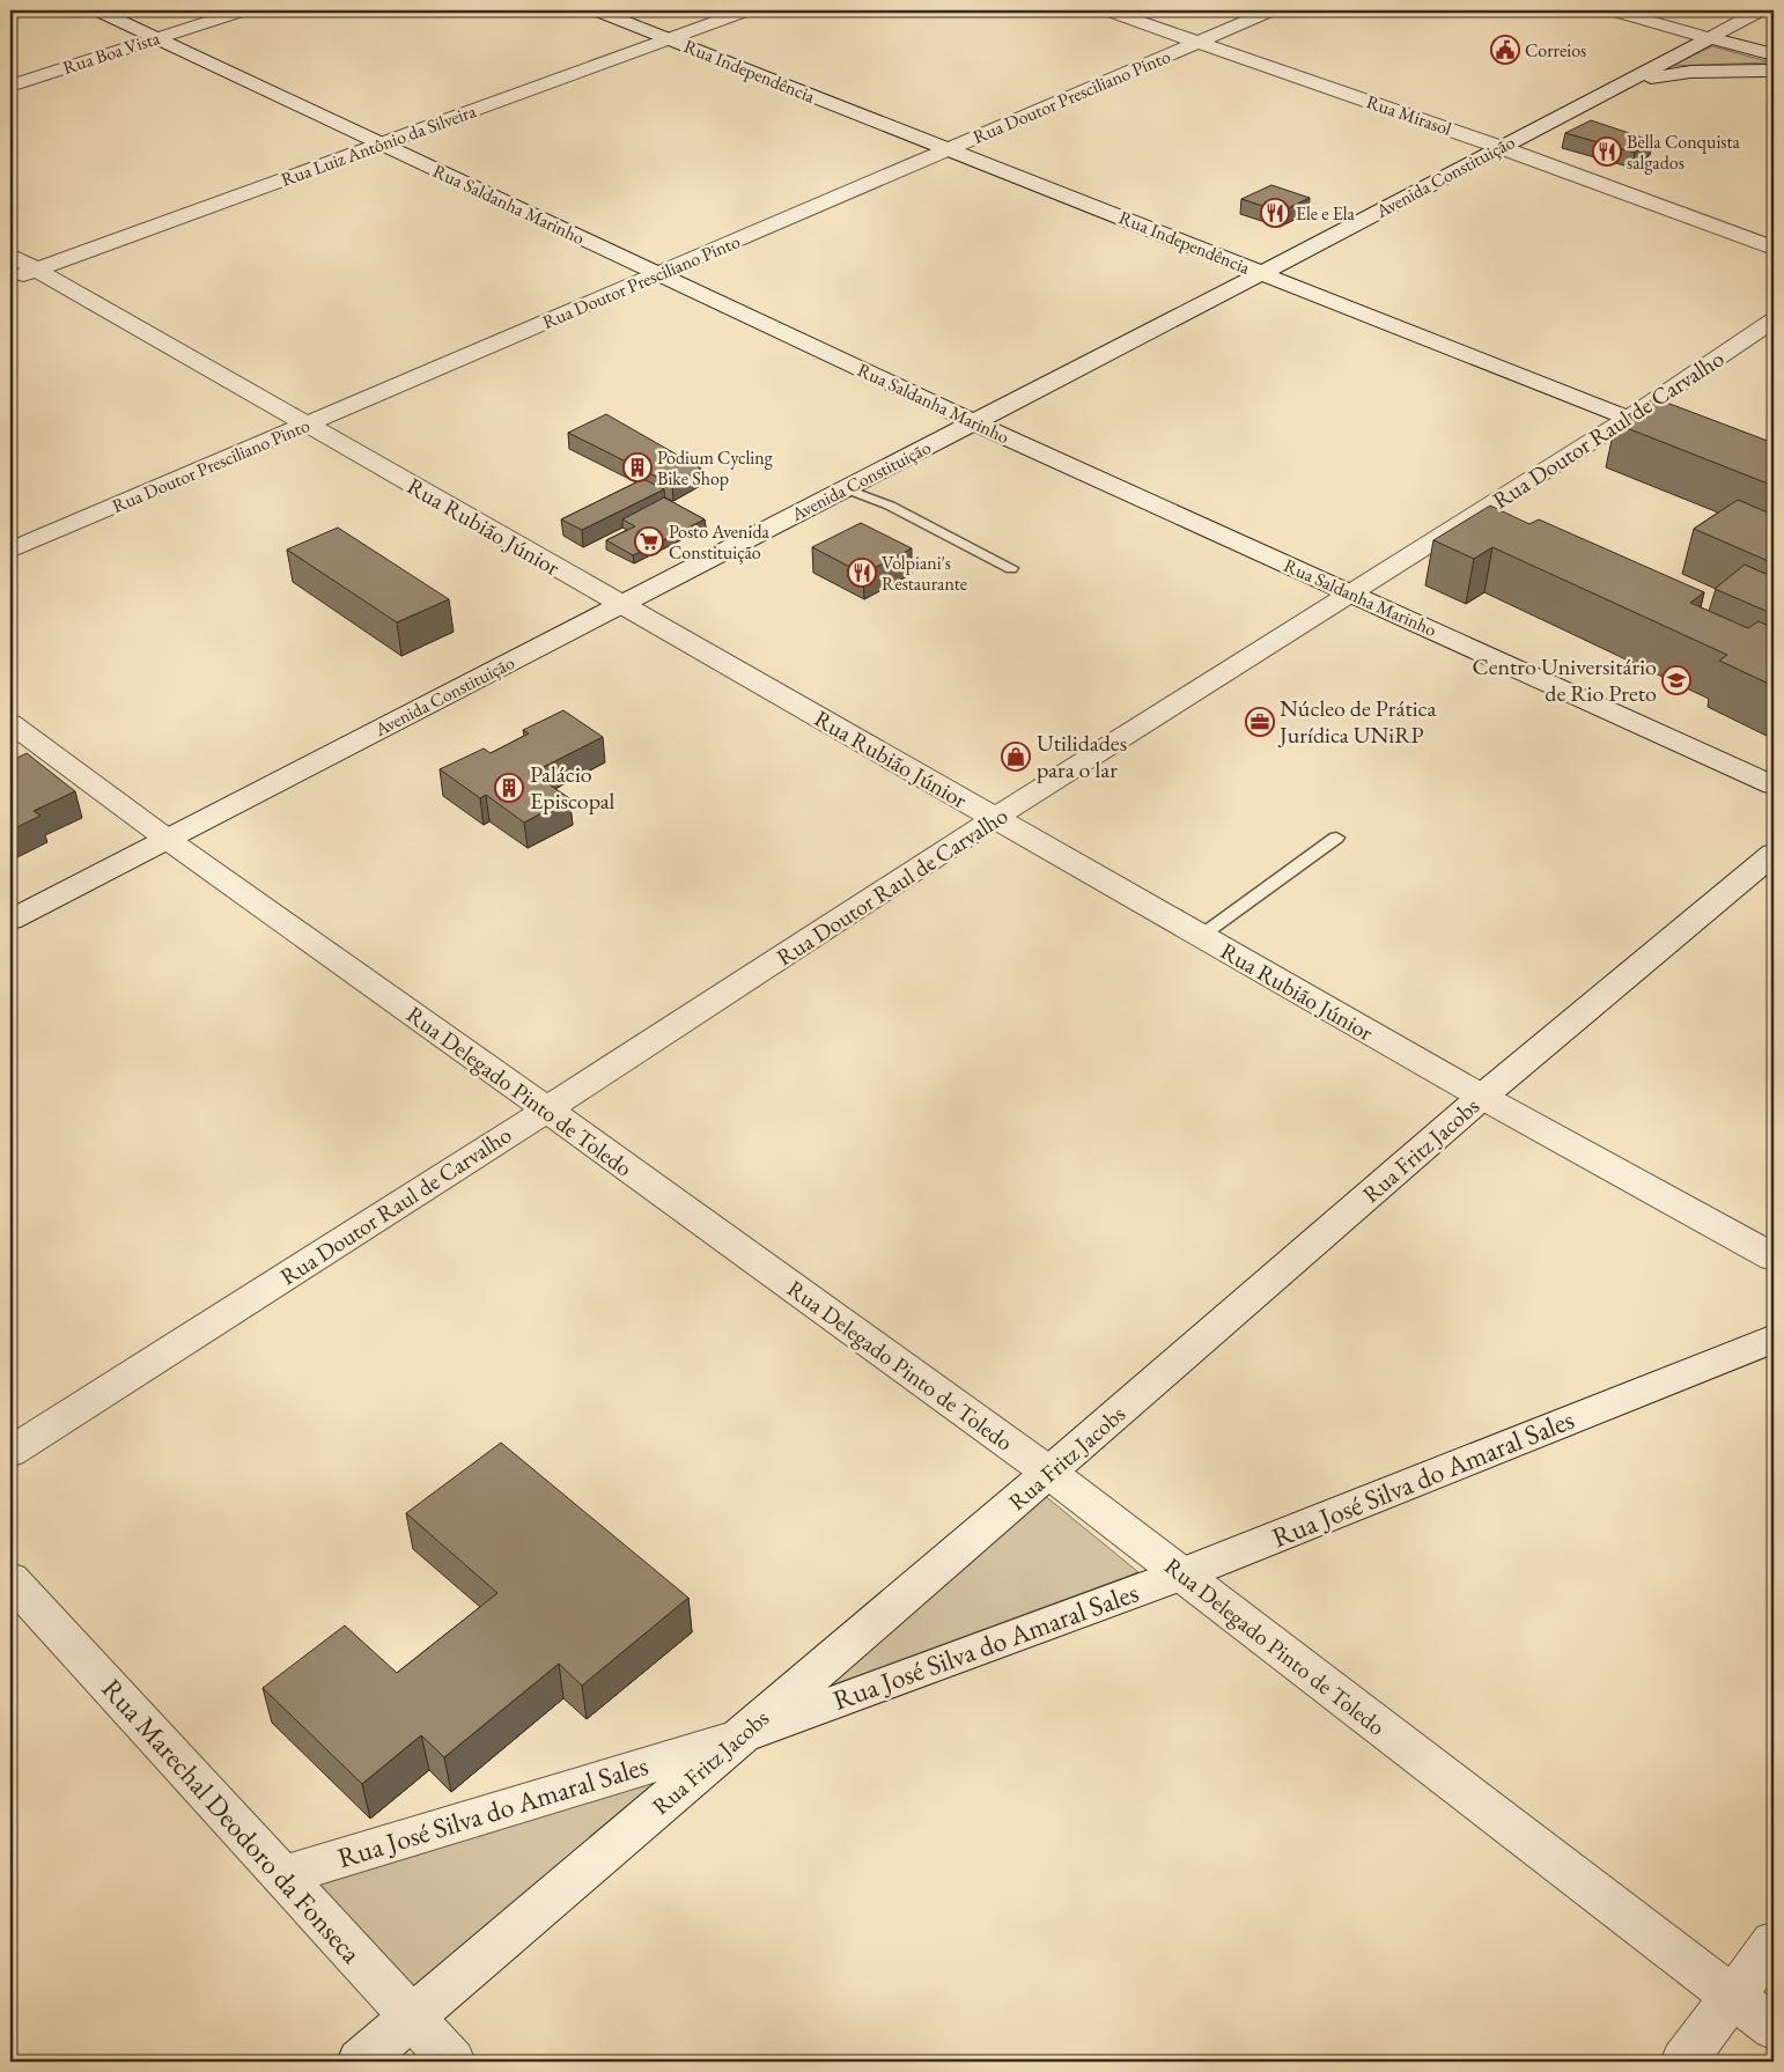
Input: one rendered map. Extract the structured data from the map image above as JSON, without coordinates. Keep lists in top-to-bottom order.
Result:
{
  "streets": {
    "street": [
      "Rua Boa Vista",
      "Rua Independência",
      "Rua Doutor Presciliano Pinto",
      "Rua Mirasol",
      "Rua Luiz Antônio da Silveira",
      "Avenida Constituição",
      "Rua Saldanha Marinho",
      "Rua Doutor Raul de Carvalho",
      "Rua Rubião Júnior",
      "Rua Delegado Pinto de Toledo",
      "Rua Fritz Jacobs",
      "Rua José Silva do Amaral Sales",
      "Rua Marechal Deodoro da Fonseca"
    ]
  },
  "crossings": [
    ["Rua Boa Vista", "Rua Saldanha Marinho"],
    ["Rua Independência", "Rua Doutor Presciliano Pinto"],
    ["Rua Independência", "Rua Luiz Antônio da Silveira"],
    ["Rua Independência", "Avenida Constituição"],
    ["Rua Independência", "Rua Doutor Raul de Carvalho"],
    ["Rua Doutor Presciliano Pinto", "Rua Mirasol"],
    ["Rua Doutor Presciliano Pinto", "Rua Saldanha Marinho"],
    ["Rua Doutor Presciliano Pinto", "Rua Rubião Júnior"],
    ["Rua Mirasol", "Avenida Constituição"],
    ["Rua Luiz Antônio da Silveira", "Rua Saldanha Marinho"],
    ["Rua Luiz Antônio da Silveira", "Rua Rubião Júnior"],
    ["Avenida Constituição", "Rua Saldanha Marinho"],
    ["Avenida Constituição", "Rua Rubião Júnior"],
    ["Avenida Constituição", "Rua Delegado Pinto de Toledo"],
    ["Rua Saldanha Marinho", "Rua Doutor Raul de Carvalho"],
    ["Rua Doutor Raul de Carvalho", "Rua Rubião Júnior"],
    ["Rua Doutor Raul de Carvalho", "Rua Delegado Pinto de Toledo"],
    ["Rua Rubião Júnior", "Rua Fritz Jacobs"],
    ["Rua Delegado Pinto de Toledo", "Rua Fritz Jacobs"],
    ["Rua Delegado Pinto de Toledo", "Rua José Silva do Amaral Sales"],
    ["Rua Fritz Jacobs", "Rua José Silva do Amaral Sales"],
    ["Rua Fritz Jacobs", "Rua Marechal Deodoro da Fonseca"],
    ["Rua José Silva do Amaral Sales", "Rua Marechal Deodoro da Fonseca"]
  ],
  "places": {
    "public building": ["Correios"],
    "restaurant": ["Bella Conquista salgados", "Ele e Ela", "Volpiani's Restaurante"],
    "building": ["Podium Cycling Bike Shop", "Palácio Episcopal"],
    "supermarket": ["Posto Avenida Constituição"],
    "school or university": ["Centro Universitário de Rio Preto"],
    "office": ["Núcleo de Prática Jurídica UNiRP"],
    "shop": ["Utilidades para o lar"]
  }
}
